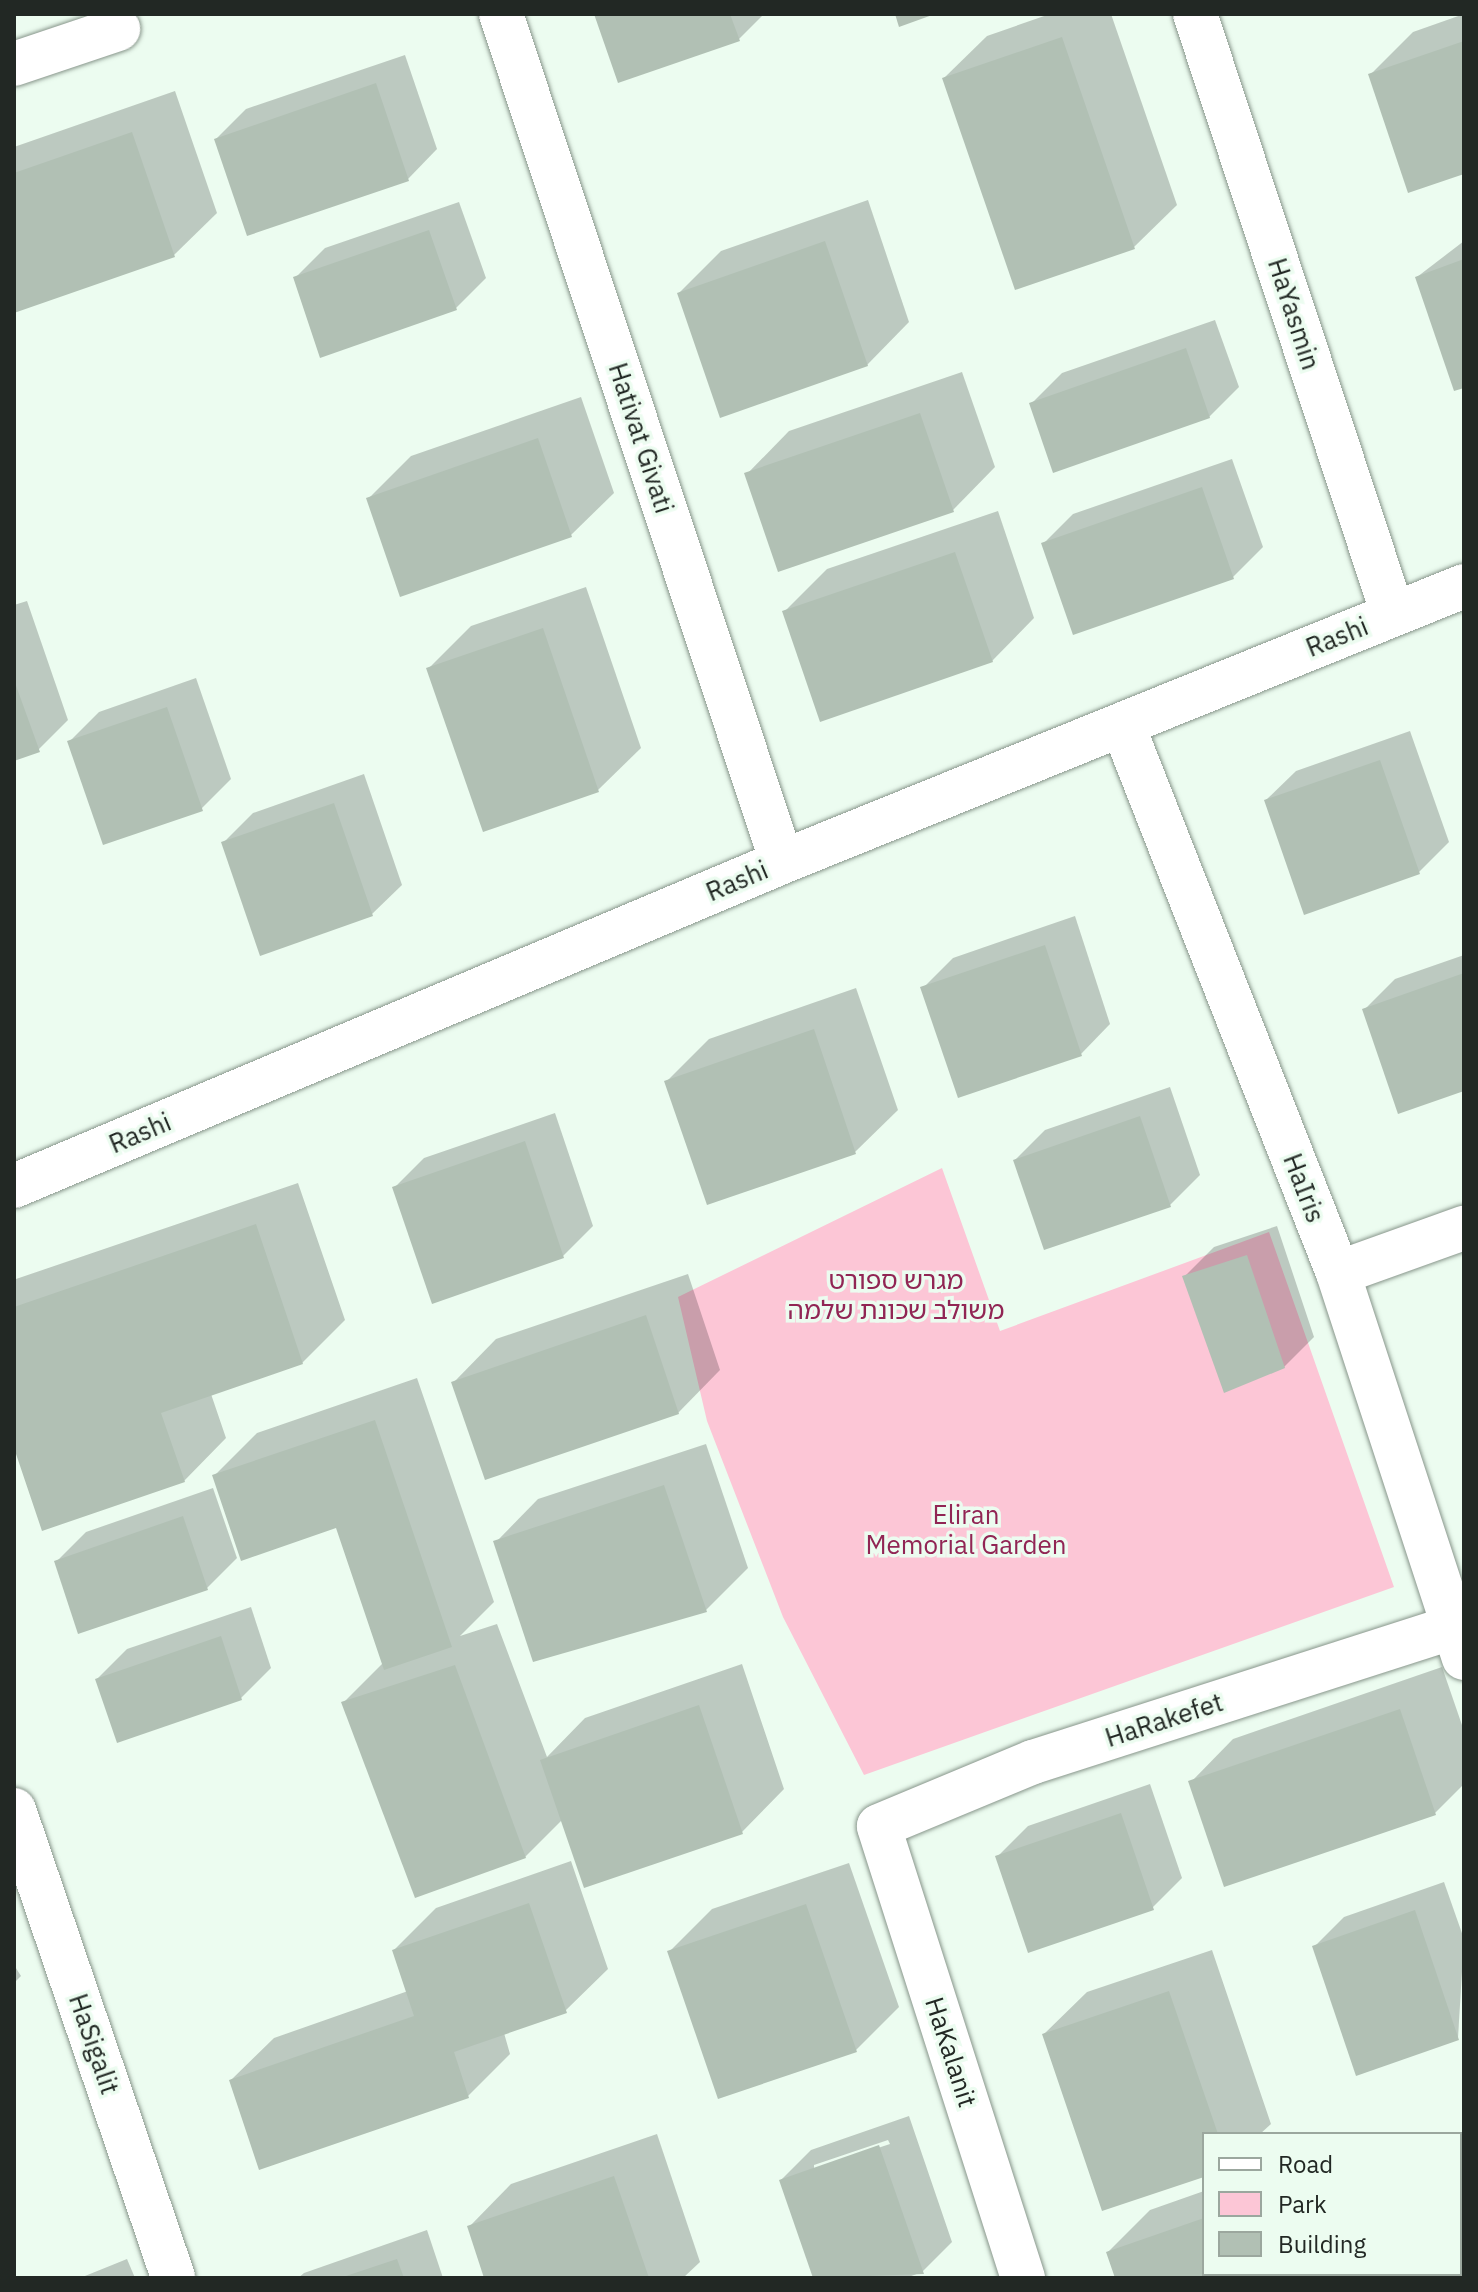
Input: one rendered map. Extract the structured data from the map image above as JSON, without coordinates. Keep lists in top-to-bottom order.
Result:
{
  "streets": {
    "street": [
      "HaYasmin",
      "Hativat Givati",
      "Rashi",
      "HaIris",
      "HaRakefet",
      "HaSigalit",
      "HaKalanit"
    ]
  },
  "crossings": [
    ["HaYasmin", "Rashi"],
    ["Hativat Givati", "Rashi"],
    ["Rashi", "HaIris"],
    ["HaIris", "HaRakefet"],
    ["HaRakefet", "HaKalanit"]
  ],
  "parks": ["מגרש ספורט משולב שכונת שלמה", "Eliran Memorial Garden"],
  "legend": ["Road", "Park", "Building"]
}
